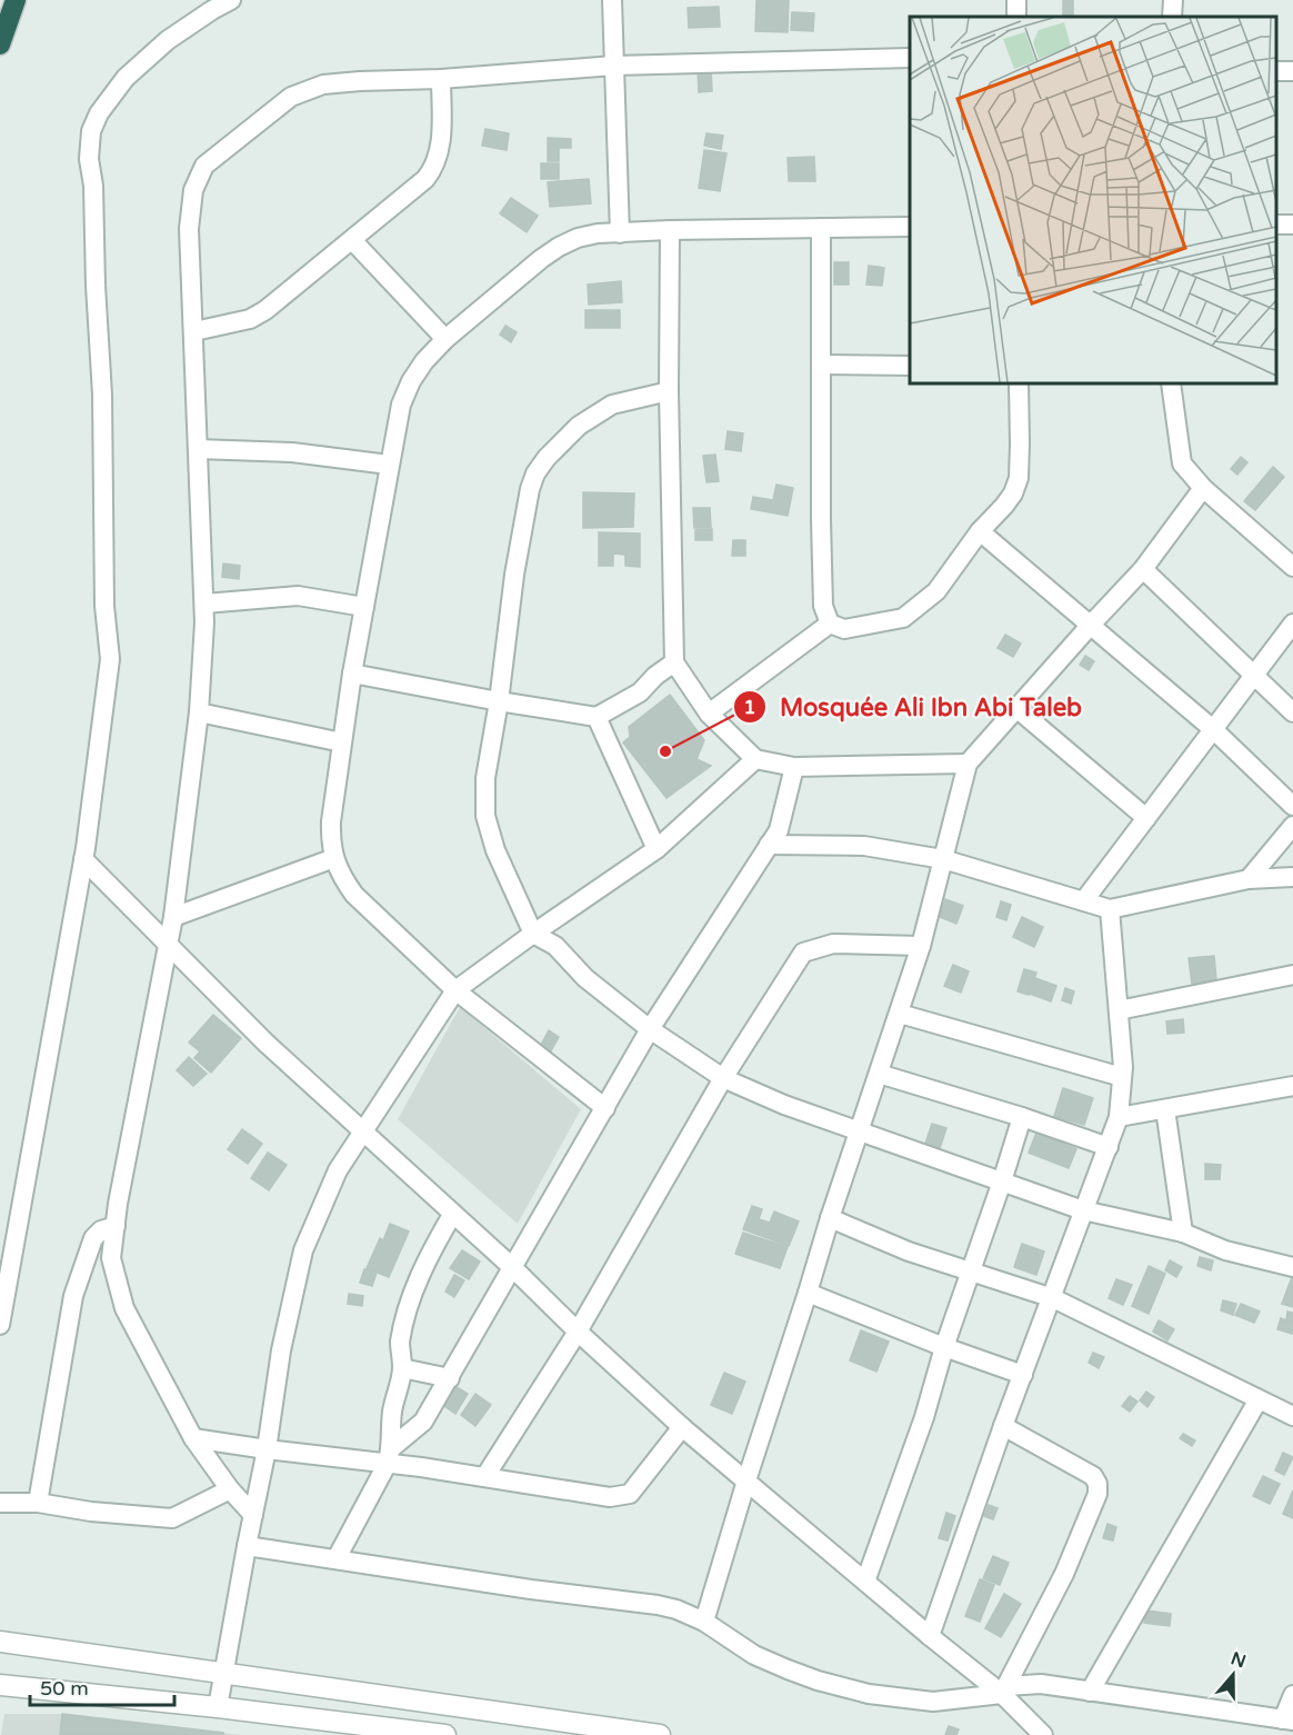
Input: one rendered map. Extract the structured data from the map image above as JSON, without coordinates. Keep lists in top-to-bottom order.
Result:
{
  "places": ["Mosquée Ali Ibn Abi Taleb"],
  "scale_bar": "50 m",
  "north": "top"
}
